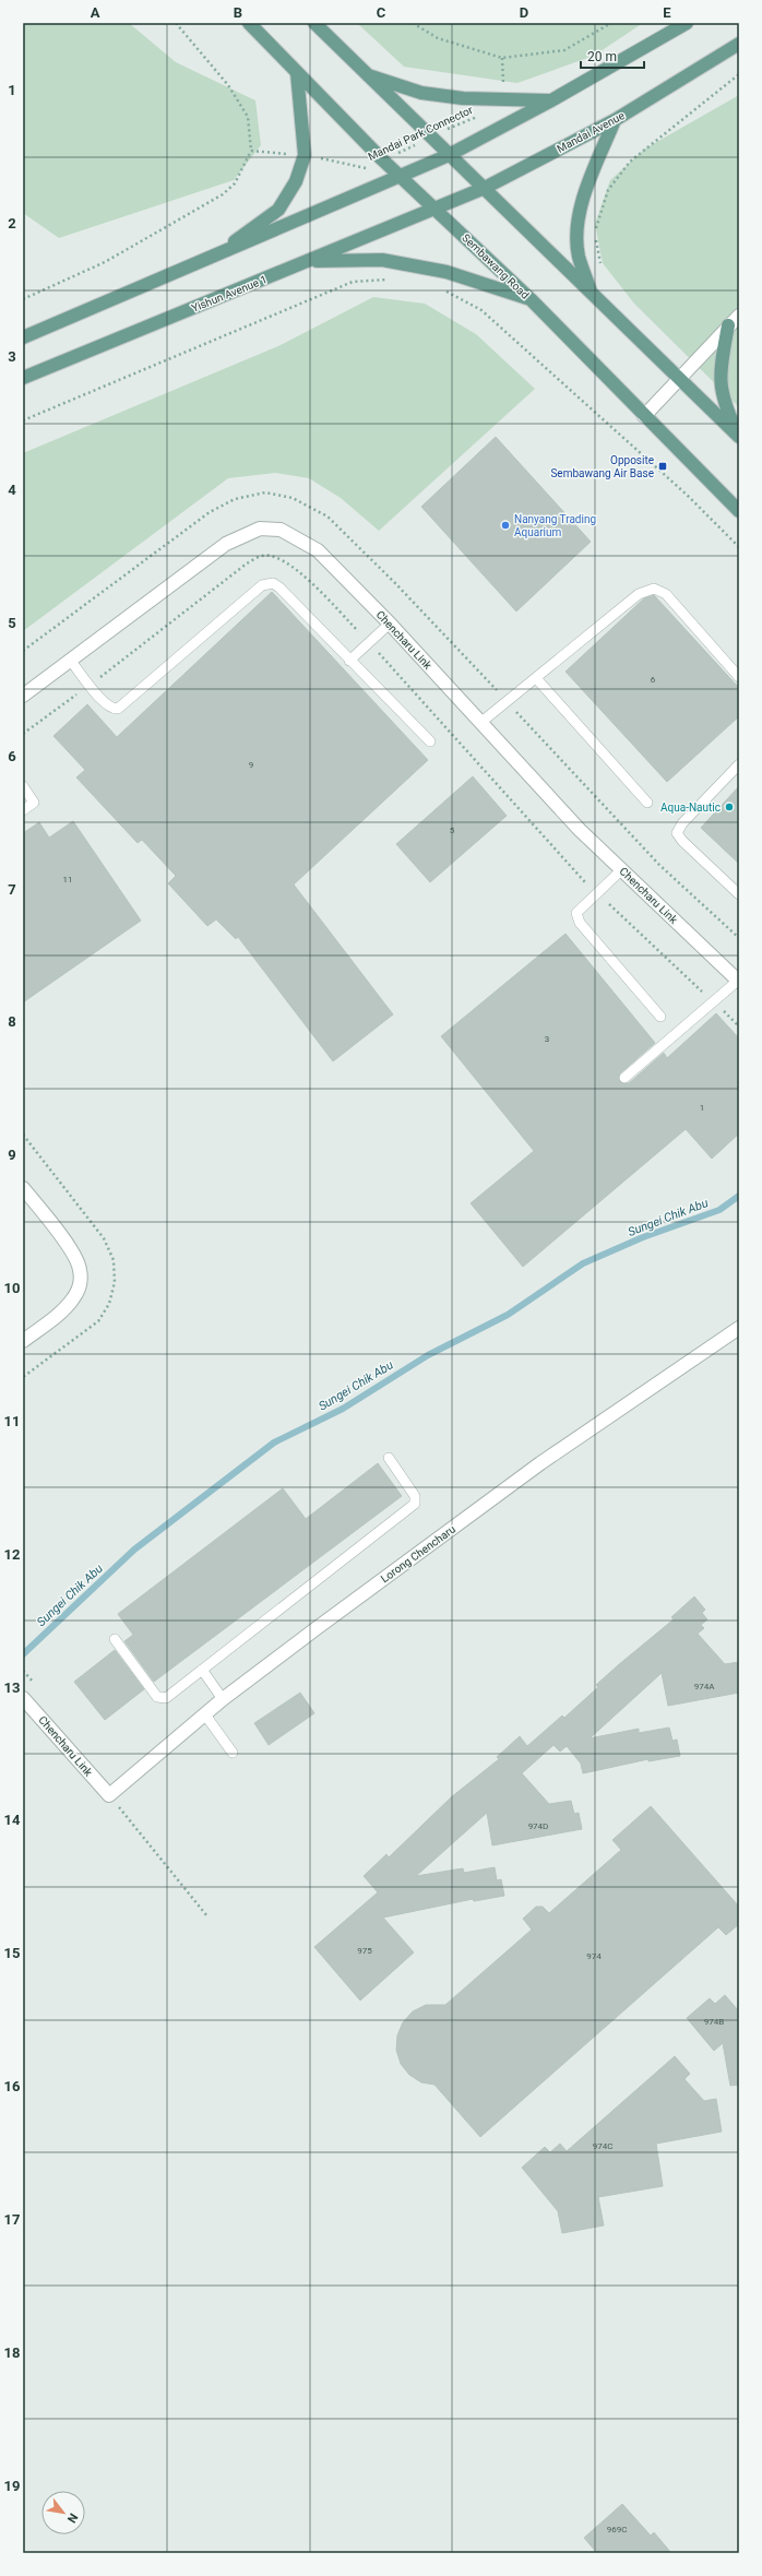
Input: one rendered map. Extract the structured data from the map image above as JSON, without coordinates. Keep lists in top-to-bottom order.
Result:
{
  "streets": {
    "main road": ["Mandai Avenue", "Sembawang Road", "Yishun Avenue 1"],
    "street": ["Chencharu Link", "Lorong Chencharu"],
    "path": ["Mandai Park Connector"]
  },
  "crossings": [
    ["Mandai Avenue", "Sembawang Road"],
    ["Mandai Avenue", "Yishun Avenue 1"],
    ["Mandai Park Connector", "Sembawang Road"],
    ["Sembawang Road", "Yishun Avenue 1"],
    ["Chencharu Link", "Lorong Chencharu"]
  ],
  "water": ["Sungei Chik Abu"],
  "places": {
    "transit": ["Opposite Sembawang Air Base"],
    "other": ["Nanyang Trading Aquarium", "Aqua-Nautic"]
  },
  "house_numbers": [
    "6",
    "9",
    "5",
    "11",
    "3",
    "1",
    "974A",
    "974D",
    "975",
    "974",
    "974B",
    "974C",
    "969C"
  ],
  "scale_bar": "20 m",
  "north": "bottom right",
  "grid": {
    "columns": [
      "A",
      "B",
      "C",
      "D",
      "E"
    ],
    "rows": [
      "1",
      "2",
      "3",
      "4",
      "5",
      "6",
      "7",
      "8",
      "9",
      "10",
      "11",
      "12",
      "13",
      "14",
      "15",
      "16",
      "17",
      "18",
      "19"
    ]
  }
}
